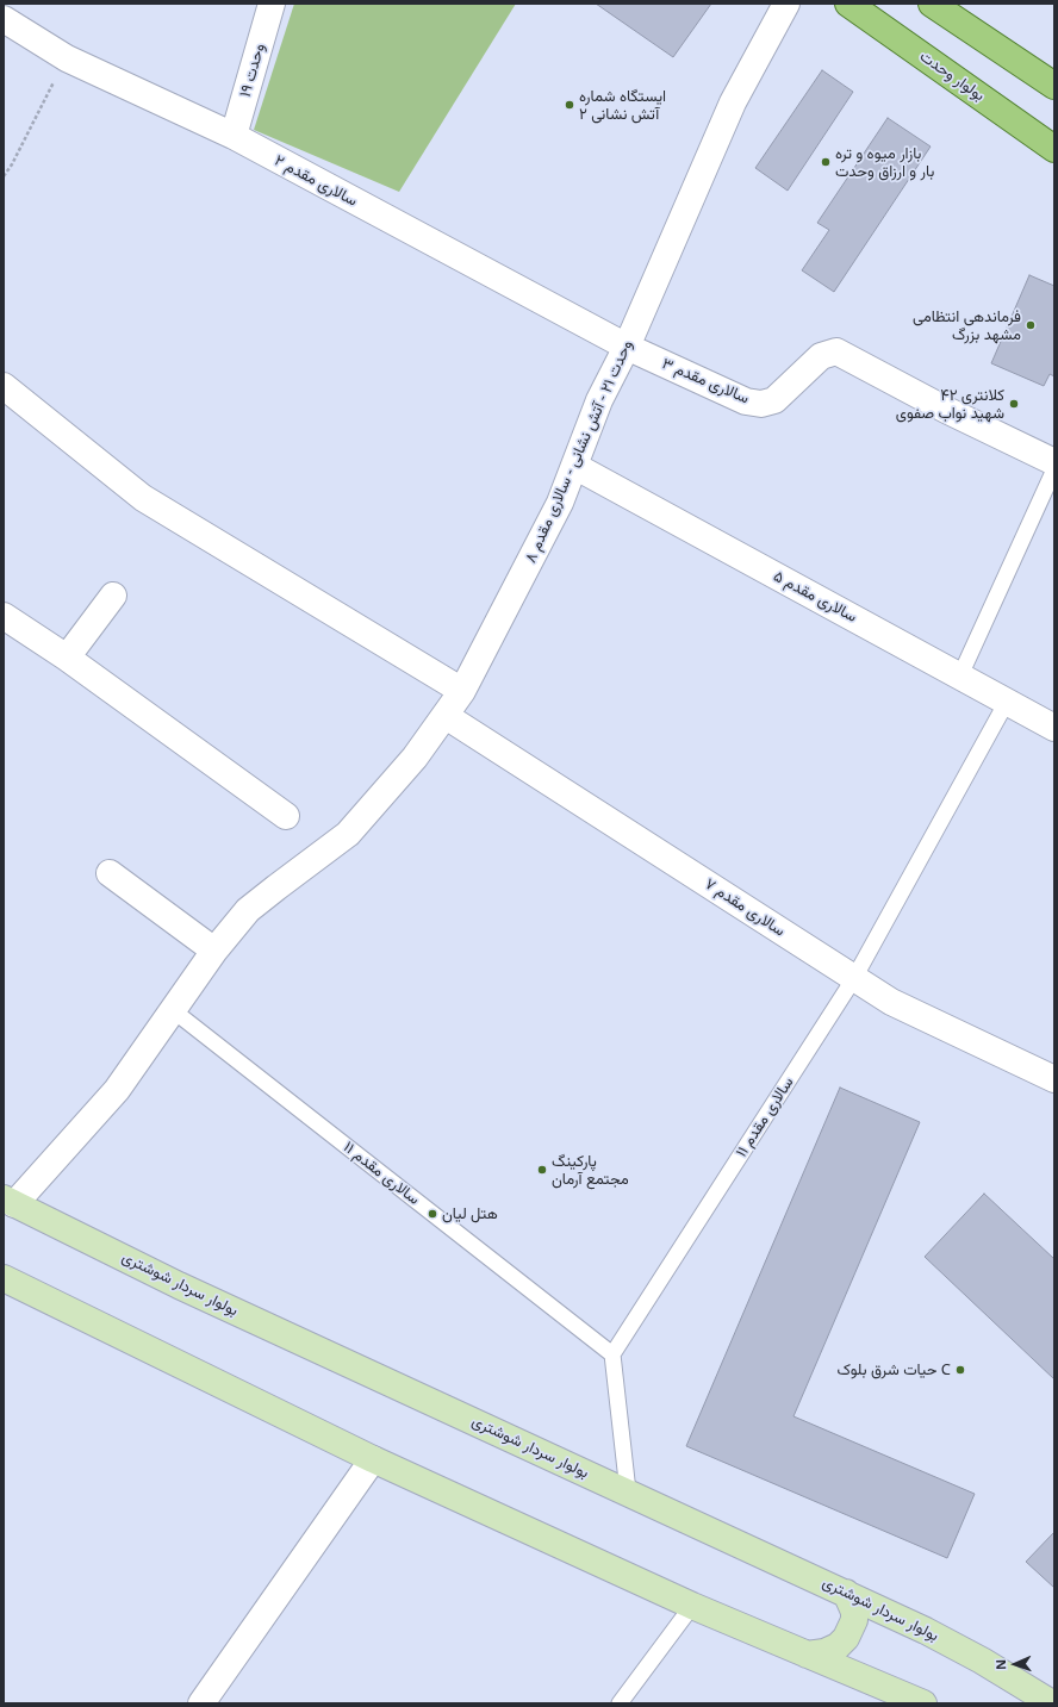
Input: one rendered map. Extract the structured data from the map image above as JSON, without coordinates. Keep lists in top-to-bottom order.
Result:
{
  "streets": {
    "main road": ["بولوار وحدت"],
    "street": [
      "وحدت ۱۹",
      "سالاری مقدم ۲",
      "سالاری مقدم ۳",
      "وحدت ۲۱ - آتش نشانی - سالاری مقدم ۸",
      "سالاری مقدم ۵",
      "سالاری مقدم ۷",
      "بولوار سردار شوشتری"
    ],
    "lane": ["سالاری مقدم ۱۱"]
  },
  "crossings": [
    ["وحدت ۱۹", "سالاری مقدم ۲"],
    ["سالاری مقدم ۲", "سالاری مقدم ۳"],
    ["سالاری مقدم ۲", "وحدت ۲۱ - آتش نشانی - سالاری مقدم ۸"],
    ["سالاری مقدم ۳", "وحدت ۲۱ - آتش نشانی - سالاری مقدم ۸"],
    ["وحدت ۲۱ - آتش نشانی - سالاری مقدم ۸", "سالاری مقدم ۵"],
    ["وحدت ۲۱ - آتش نشانی - سالاری مقدم ۸", "سالاری مقدم ۷"],
    ["وحدت ۲۱ - آتش نشانی - سالاری مقدم ۸", "سالاری مقدم ۱۱"],
    ["وحدت ۲۱ - آتش نشانی - سالاری مقدم ۸", "بولوار سردار شوشتری"],
    ["سالاری مقدم ۵", "سالاری مقدم ۱۱"],
    ["سالاری مقدم ۷", "سالاری مقدم ۱۱"]
  ],
  "places": [
    "ایستگاه شماره ۲ آتش نشانی",
    "بازار میوه و تره بار و ارزاق وحدت",
    "فرماندهی انتظامی مشهد بزرگ",
    "کلانتری ۴۲ شهید نواب صفوی",
    "پارکینگ مجتمع آرمان",
    "هتل لیان",
    "حیات شرق بلوک C"
  ],
  "north": "left"
}
